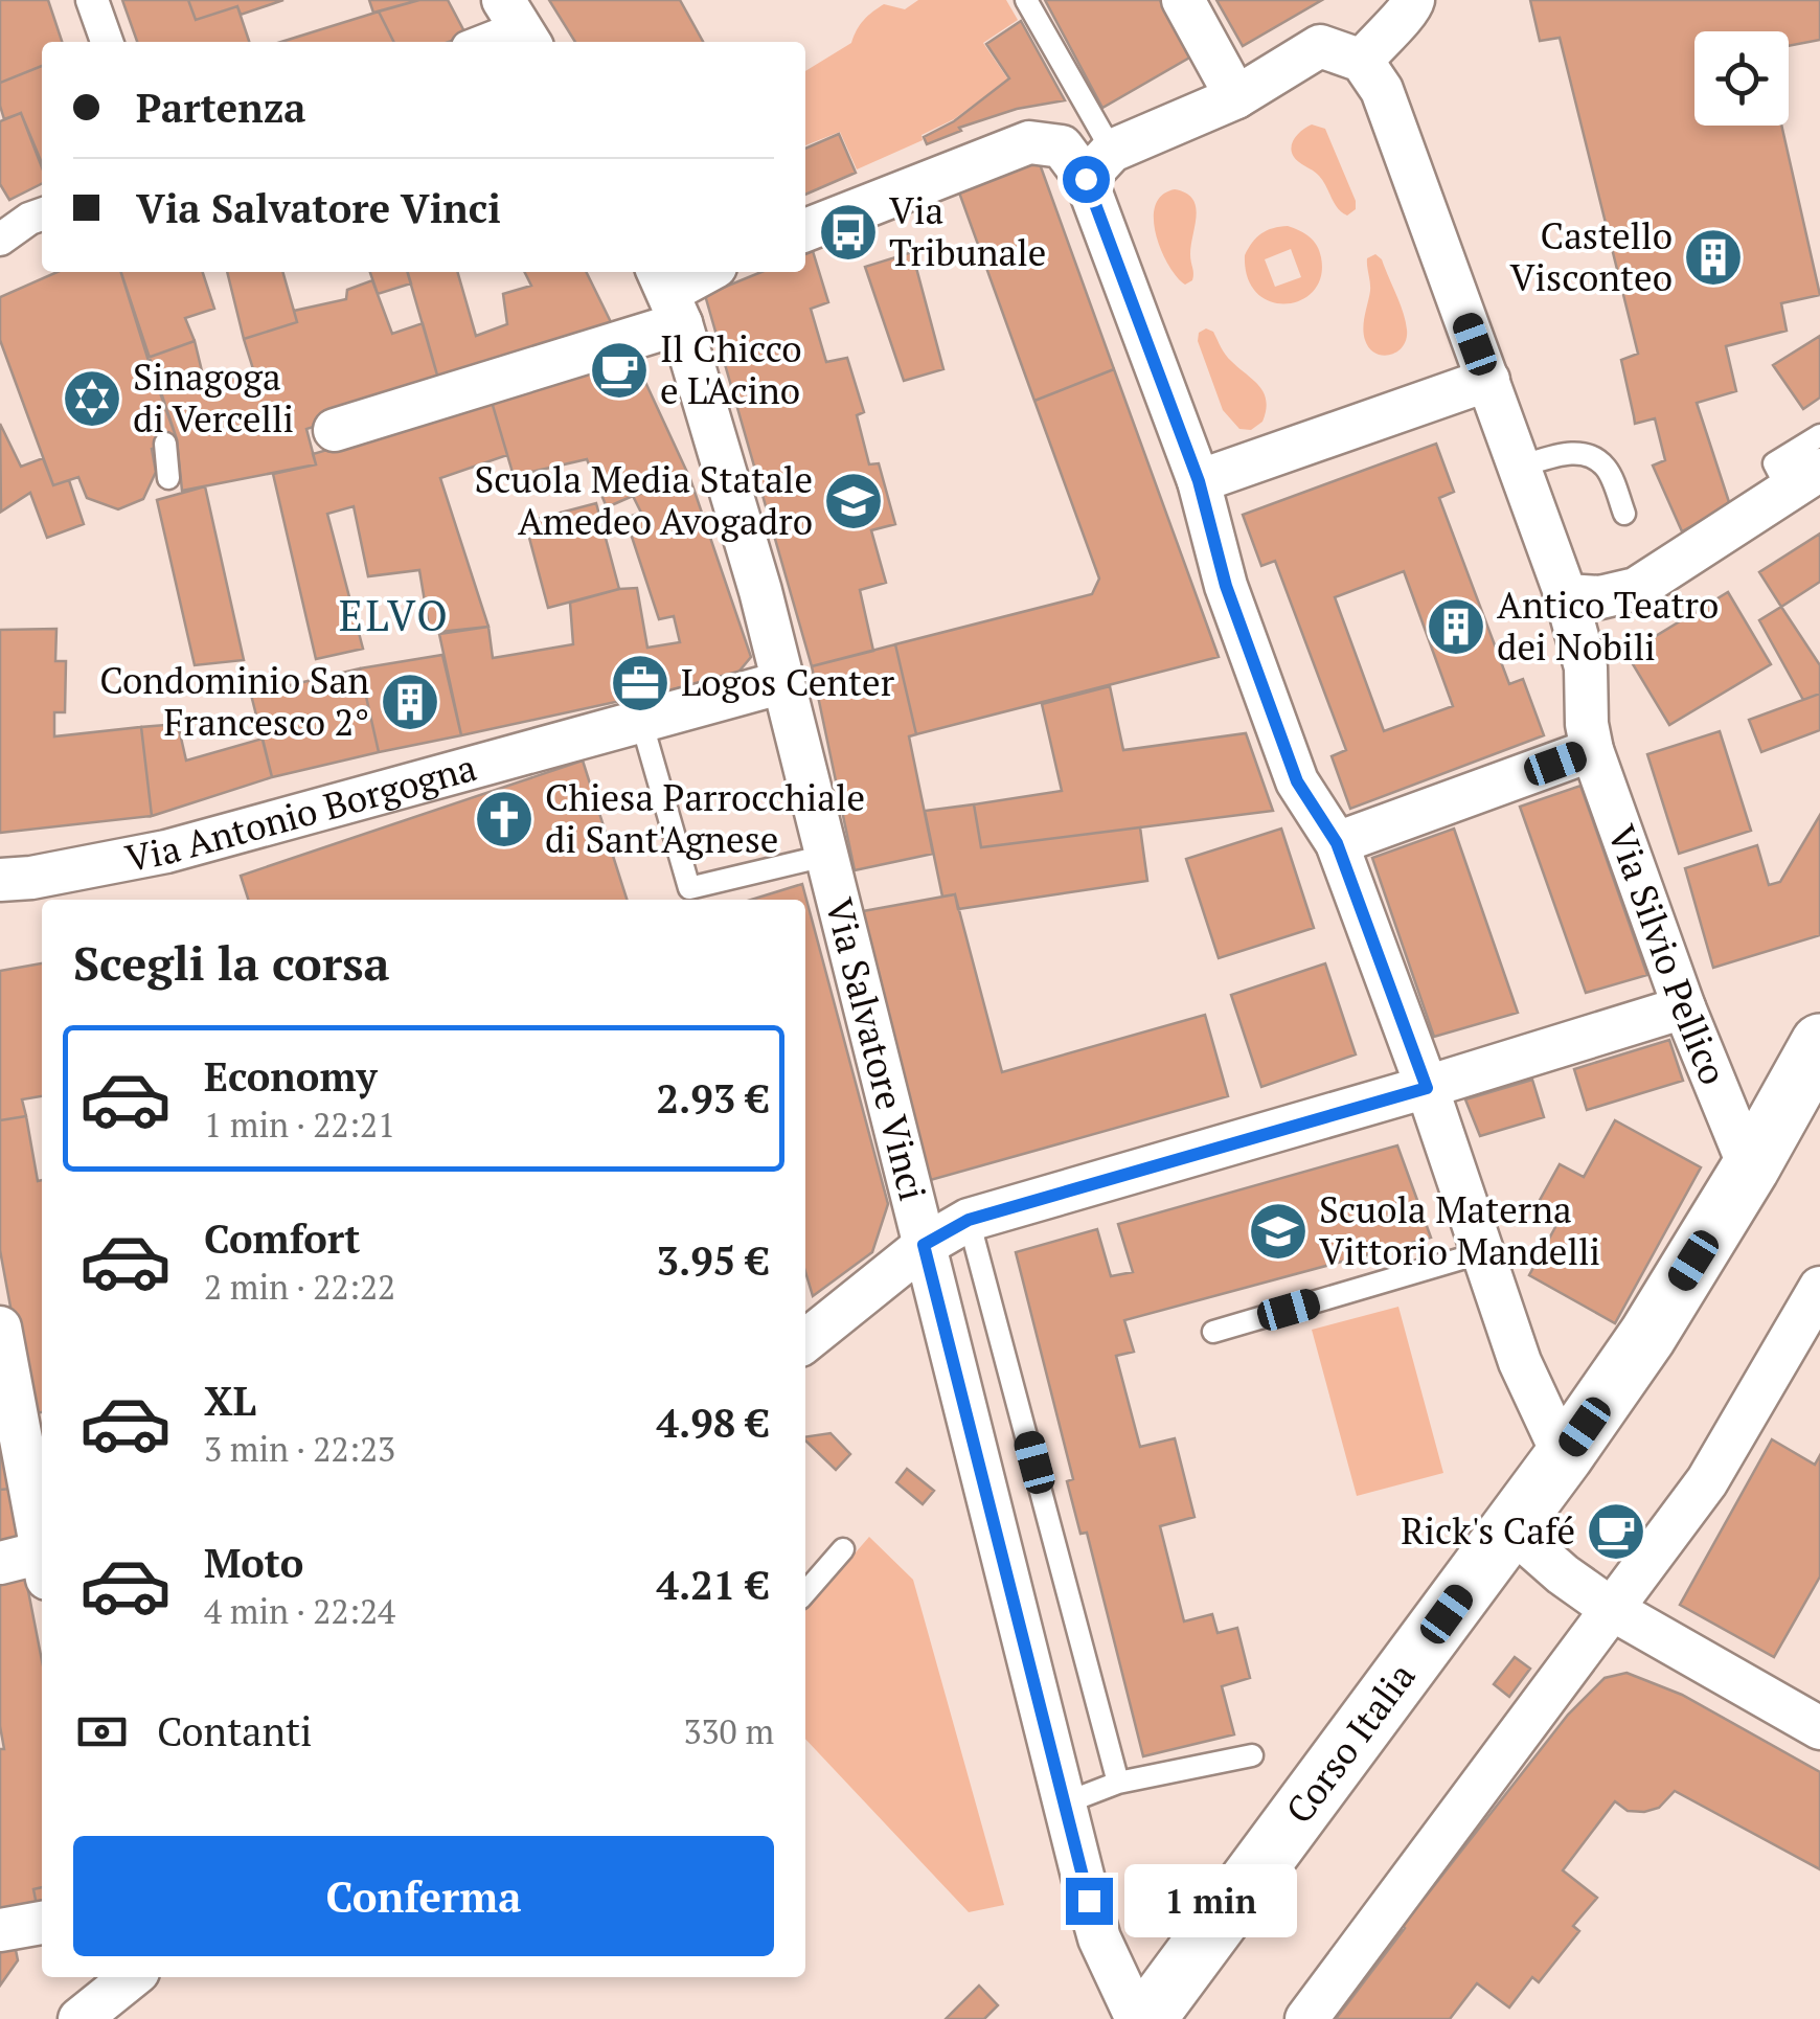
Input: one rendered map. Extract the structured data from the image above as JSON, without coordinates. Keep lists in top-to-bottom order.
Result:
{
  "streets": {
    "main road": ["Corso Italia"],
    "street": ["Via Antonio Borgogna", "Via Silvio Pellico", "Via Salvatore Vinci"]
  },
  "crossings": [
    ["Via Antonio Borgogna", "Via Salvatore Vinci"],
    ["Via Silvio Pellico", "Corso Italia"]
  ],
  "districts": ["ELVO"],
  "places": {
    "bus stop": ["Via Tribunale"],
    "building": ["Castello Visconteo", "Antico Teatro dei Nobili", "Condominio San Francesco 2°"],
    "cafe": ["Il Chicco e L'Acino", "Rick's Café"],
    "synagogue": ["Sinagoga di Vercelli"],
    "school or university": ["Scuola Media Statale Amedeo Avogadro", "Scuola Materna Vittorio Mandelli"],
    "office": ["Logos Center"],
    "church": ["Chiesa Parrocchiale di Sant'Agnese"]
  },
  "page": {
    "banner": ["Partenza", "Via Salvatore Vinci"],
    "heading": "Scegli la corsa",
    "list": [
      {
        "name": "Economy",
        "note": "1 min · 22:21",
        "value": "2.93 €"
      },
      {
        "name": "Comfort",
        "note": "2 min · 22:22",
        "value": "3.95 €"
      },
      {
        "name": "XL",
        "note": "3 min · 22:23",
        "value": "4.98 €"
      },
      {
        "name": "Moto",
        "note": "4 min · 22:24",
        "value": "4.21 €"
      }
    ],
    "pay": ["Contanti", "330 m"],
    "buttons": "Conferma",
    "bubble": "1 min"
  }
}
